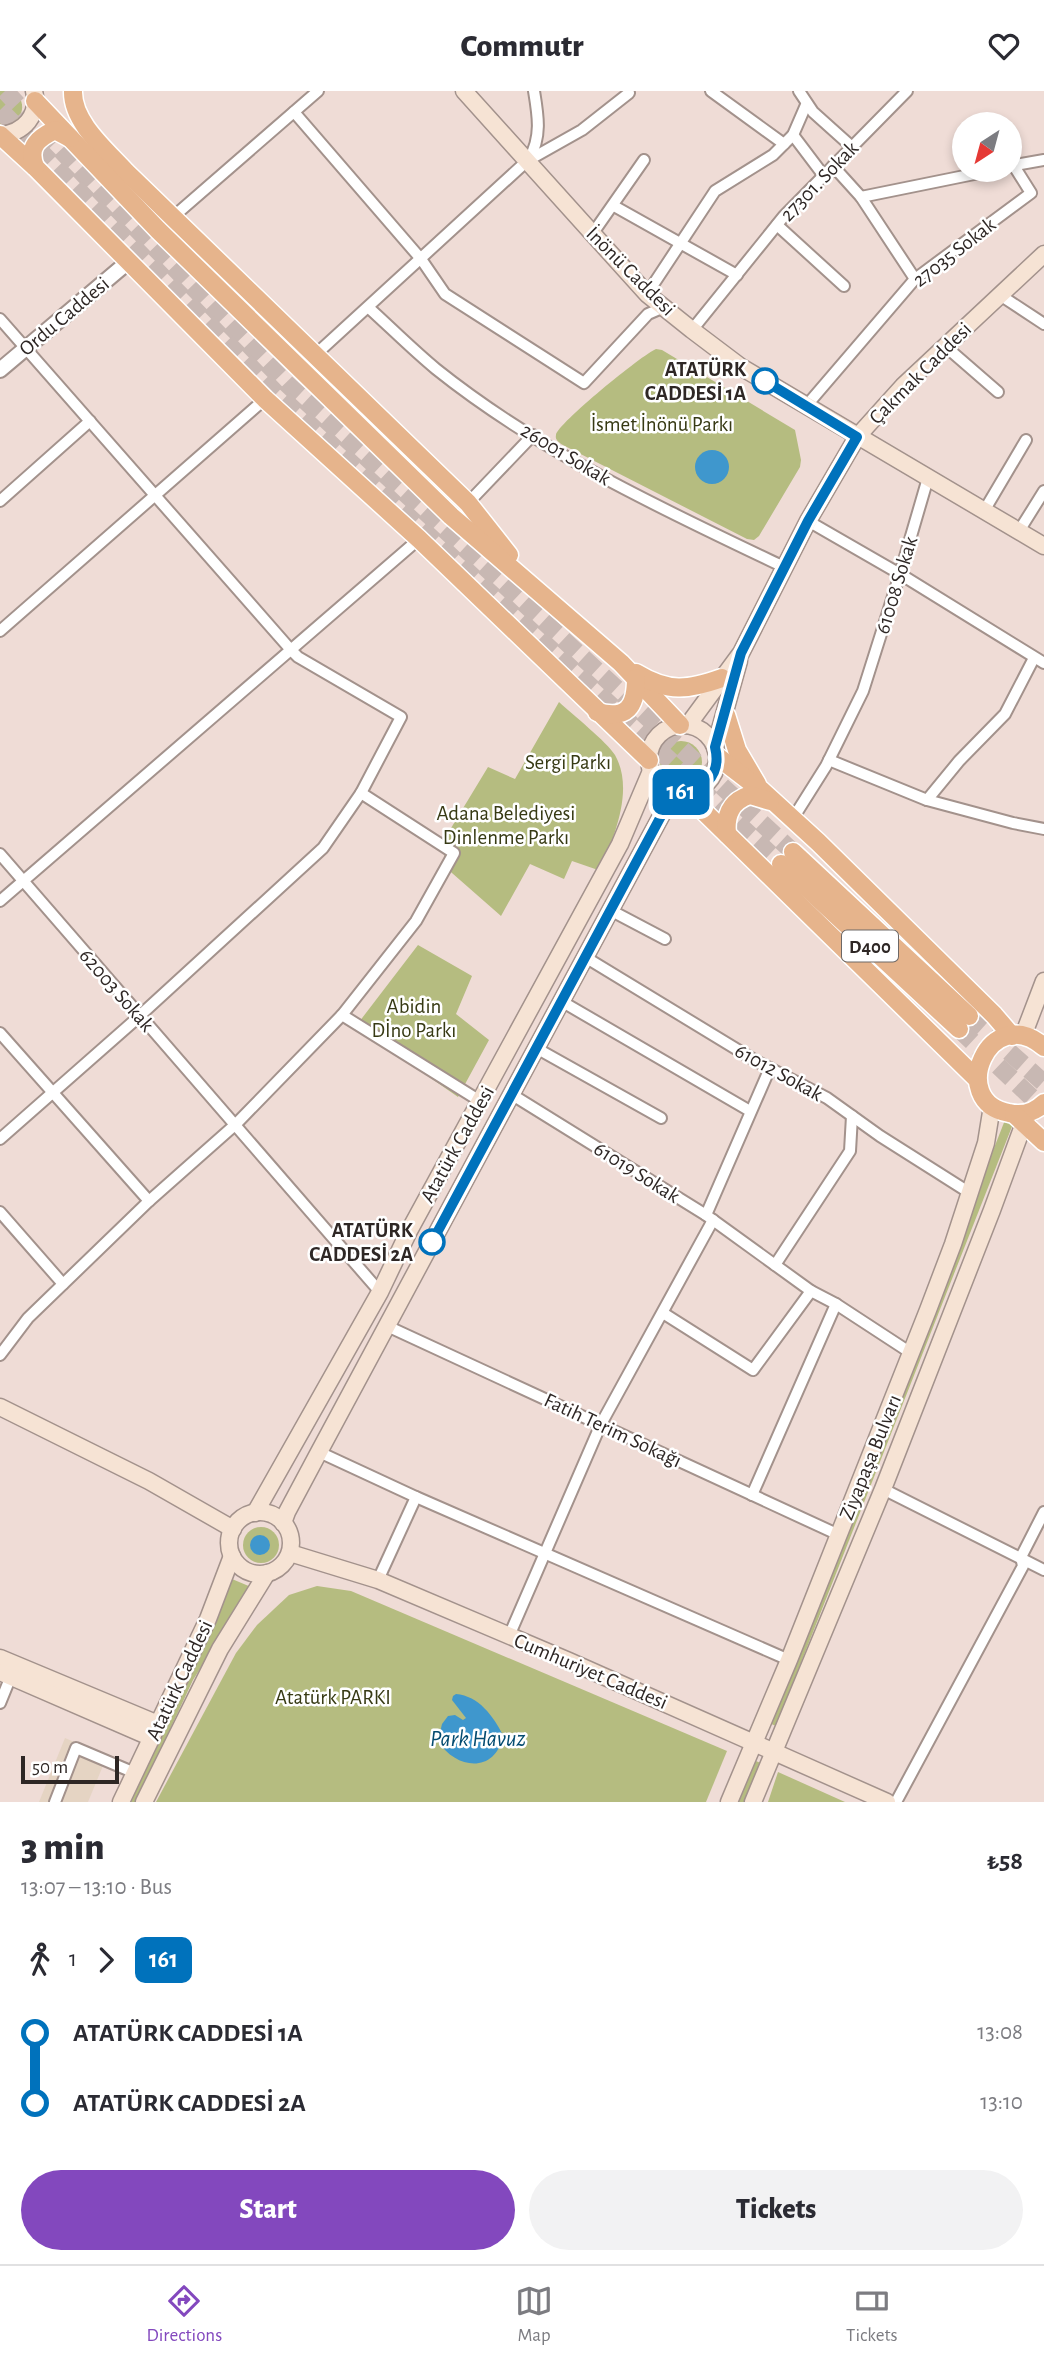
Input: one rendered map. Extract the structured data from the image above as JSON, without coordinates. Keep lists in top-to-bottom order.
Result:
{
  "streets": {
    "highway": ["D400"],
    "main road": [
      "İnönü Caddesi",
      "Çakmak Caddesi",
      "Atatürk Caddesi",
      "Ziyapaşa Bulvarı",
      "Cumhuriyet Caddesi"
    ],
    "street": [
      "27301. Sokak",
      "27035 Sokak",
      "Ordu Caddesi",
      "26001 Sokak",
      "61008 Sokak",
      "62003 Sokak",
      "61012 Sokak",
      "61019 Sokak",
      "Fatih Terim Sokağı"
    ]
  },
  "crossings": [
    ["27301. Sokak", "İnönü Caddesi"],
    ["27035 Sokak", "İnönü Caddesi"],
    ["İnönü Caddesi", "Çakmak Caddesi"],
    ["İnönü Caddesi", "61008 Sokak"],
    ["Çakmak Caddesi", "26001 Sokak"],
    ["Çakmak Caddesi", "Atatürk Caddesi"],
    ["62003 Sokak", "Atatürk Caddesi"],
    ["61012 Sokak", "Atatürk Caddesi"],
    ["61012 Sokak", "Ziyapaşa Bulvarı"],
    ["Atatürk Caddesi", "61019 Sokak"],
    ["Atatürk Caddesi", "Fatih Terim Sokağı"],
    ["Atatürk Caddesi", "Cumhuriyet Caddesi"],
    ["61019 Sokak", "Ziyapaşa Bulvarı"],
    ["Fatih Terim Sokağı", "Ziyapaşa Bulvarı"],
    ["Ziyapaşa Bulvarı", "Cumhuriyet Caddesi"]
  ],
  "water": ["Park Havuz"],
  "parks": [
    "İsmet İnönü Parkı",
    "Sergi Parkı",
    "Adana Belediyesi Dinlenme Parkı",
    "Abidin Dİno Parkı",
    "Atatürk PARKI"
  ],
  "places": ["ATATÜRK CADDESİ 1A", "ATATÜRK CADDESİ 2A"],
  "lines": ["bus line 161"],
  "scale_bar": "50 m",
  "north": "bottom left",
  "page": {
    "header": "Commutr",
    "on_map": "161",
    "scale": "50 m",
    "heading": ["3 min", "13:07 – 13:10 · Bus", "₺58"],
    "legs": ["1", "161"],
    "list": [
      {
        "name": "ATATÜRK CADDESİ 1A",
        "value": "13:08"
      },
      {
        "name": "ATATÜRK CADDESİ 2A",
        "value": "13:10"
      }
    ],
    "buttons": ["Start", "Tickets"],
    "tabs": ["Directions", "Map", "Tickets"]
  }
}
